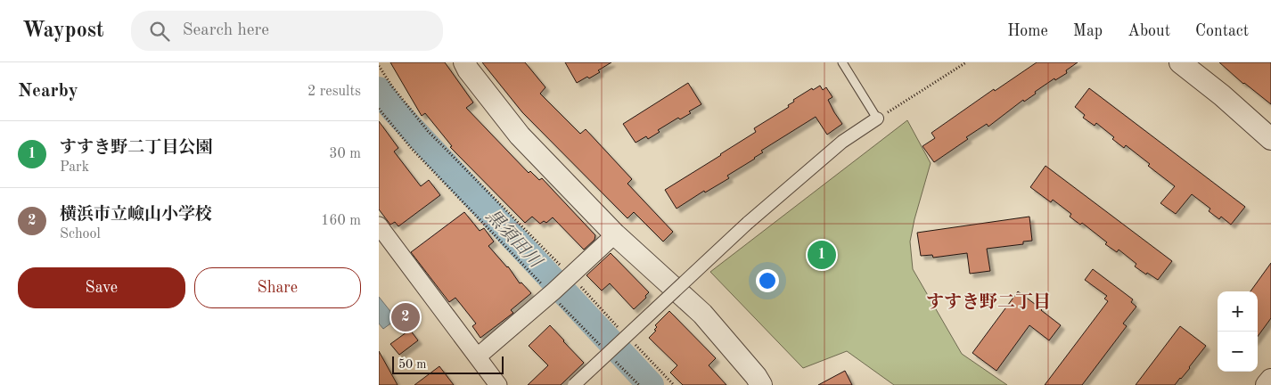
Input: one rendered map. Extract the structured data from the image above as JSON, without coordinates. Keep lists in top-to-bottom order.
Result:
{
  "districts": ["すすき野二丁目"],
  "water": ["黒須田川"],
  "scale_bar": "50 m",
  "page": {
    "header": "Waypost",
    "search": "Search here",
    "nav": [
      "Home",
      "Map",
      "About",
      "Contact"
    ],
    "heading": ["Nearby", "2 results"],
    "list": [
      {
        "mark": "1",
        "name": "すすき野二丁目公園",
        "note": "Park",
        "value": "30 m"
      },
      {
        "mark": "2",
        "name": "横浜市立嶮山小学校",
        "note": "School",
        "value": "160 m"
      }
    ],
    "pins": ["1", "2"],
    "buttons": ["Save", "Share"],
    "map_buttons": ["+", "−"],
    "scale": "50 m"
  }
}
